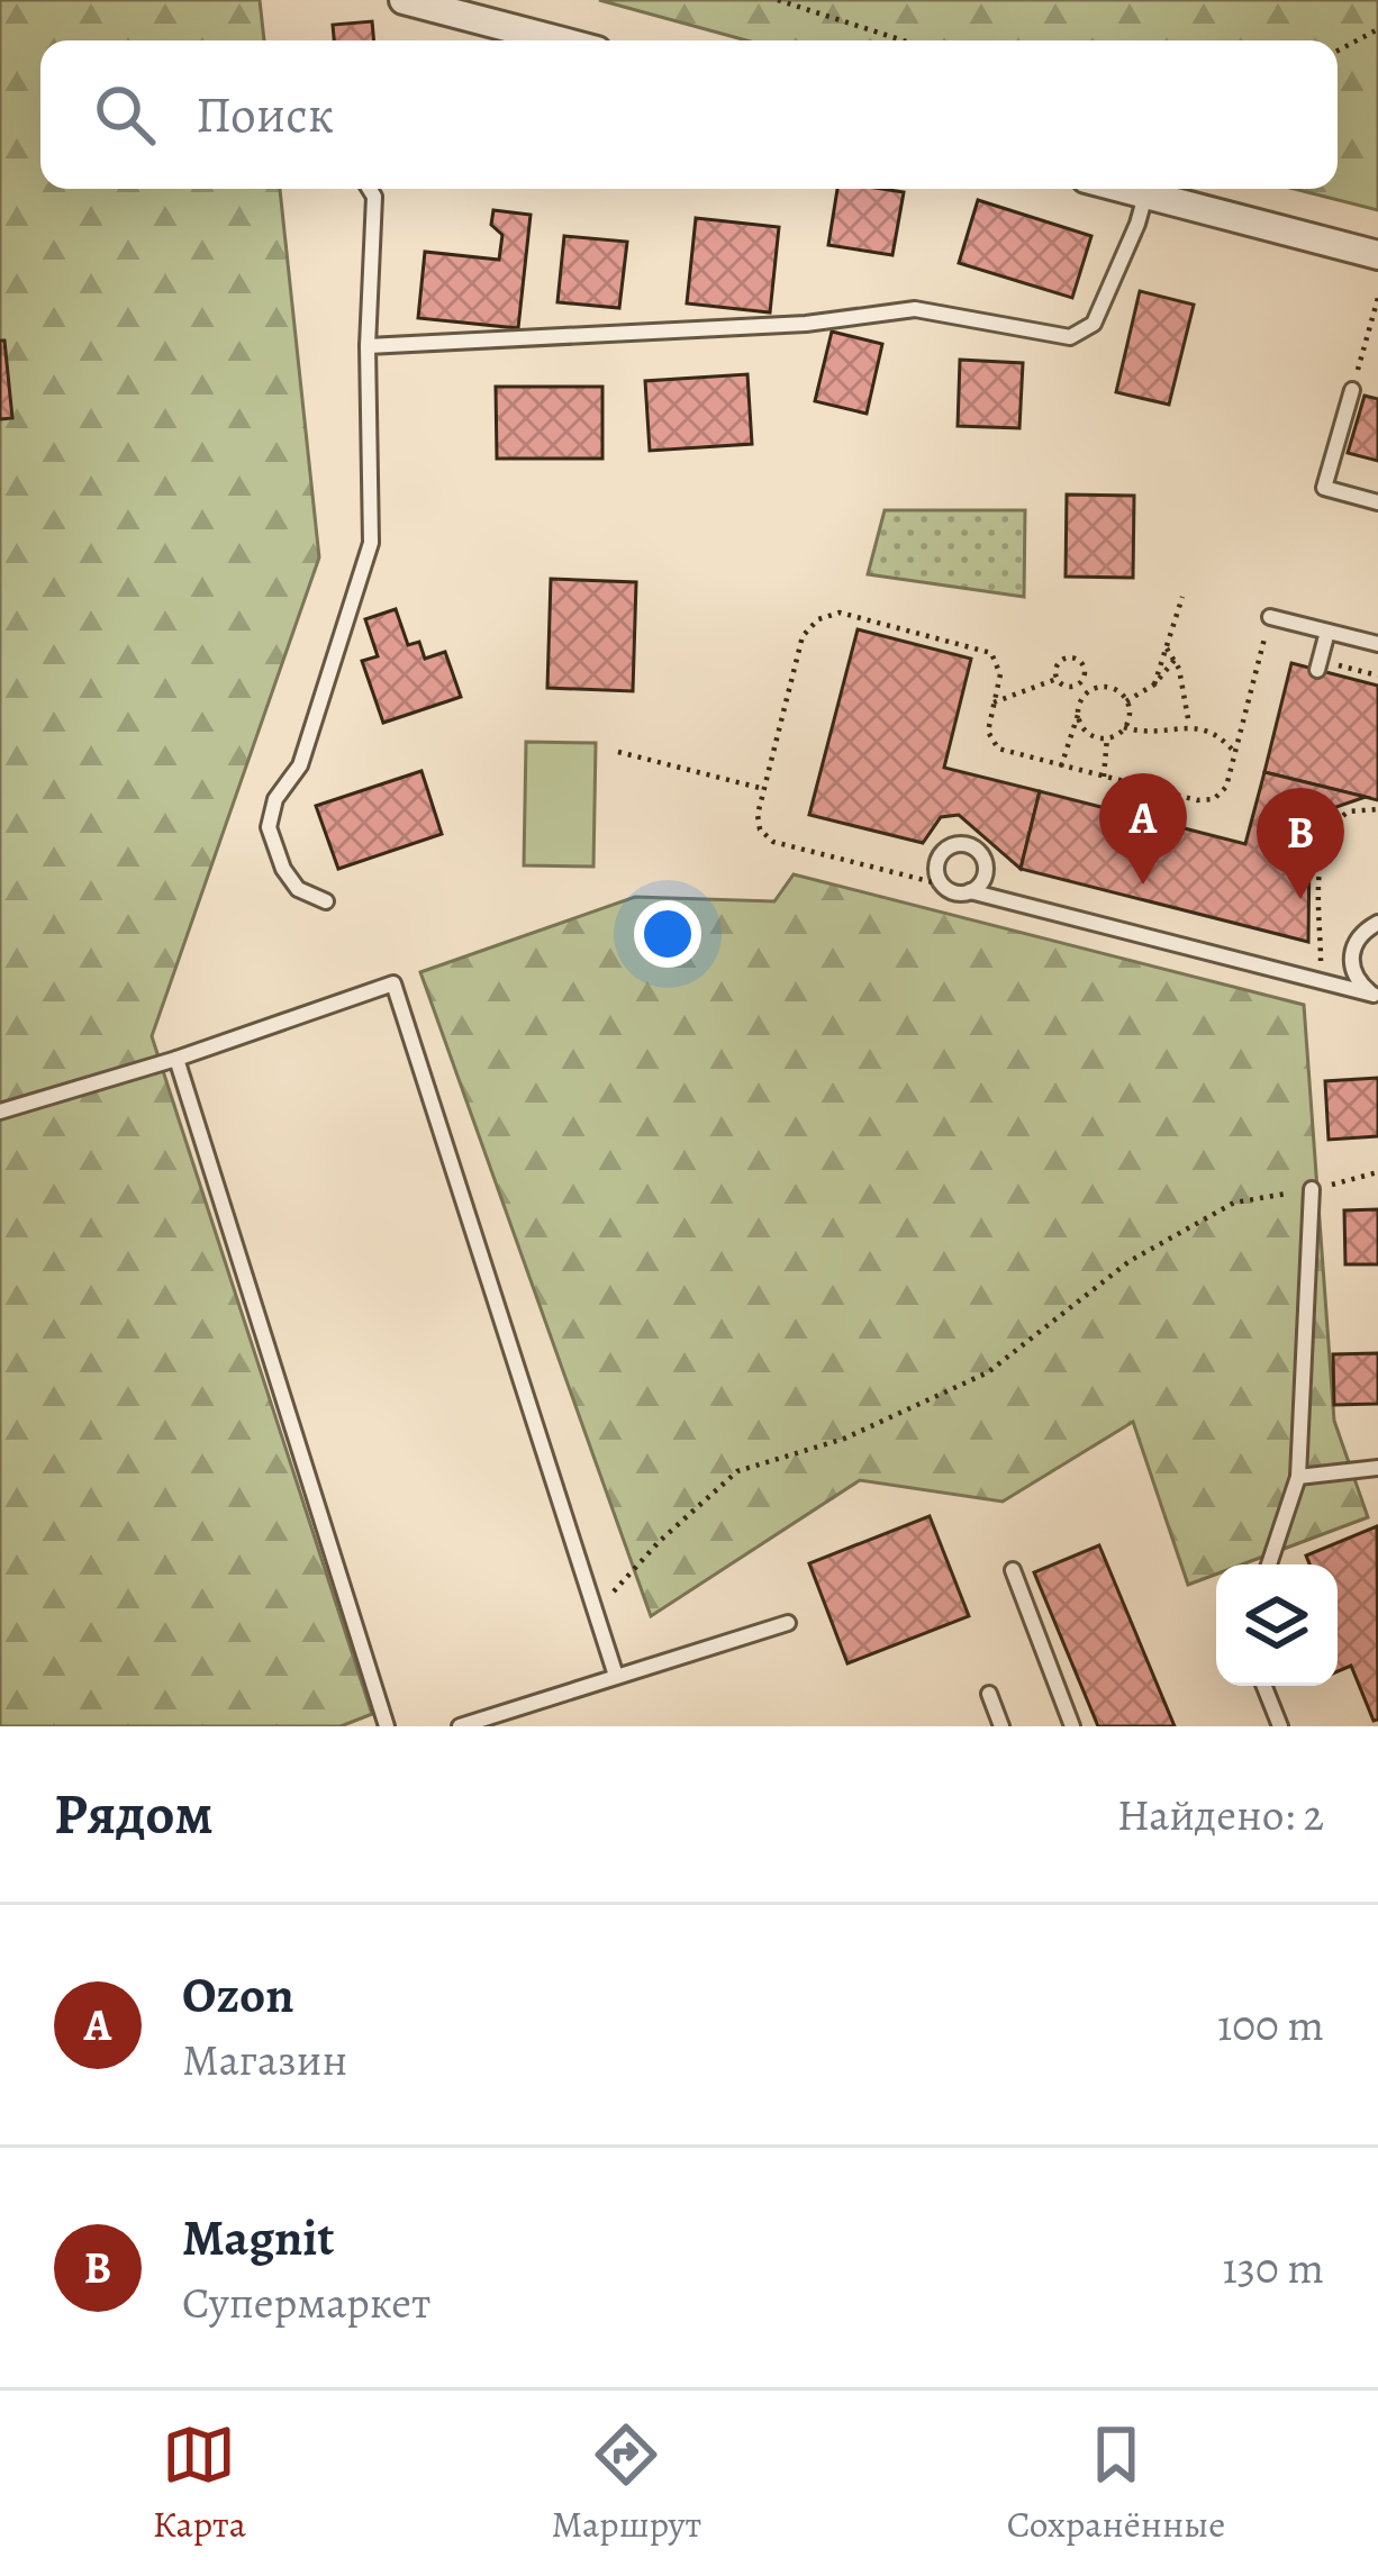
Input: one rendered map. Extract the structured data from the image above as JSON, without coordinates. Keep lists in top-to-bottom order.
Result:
{
  "page": {
    "search": "Поиск",
    "pins": ["A", "B"],
    "heading": ["Рядом", "Найдено: 2"],
    "list": [
      {
        "mark": "A",
        "name": "Ozon",
        "note": "Магазин",
        "value": "100 m"
      },
      {
        "mark": "B",
        "name": "Magnit",
        "note": "Супермаркет",
        "value": "130 m"
      }
    ],
    "nav": ["Карта", "Маршрут", "Сохранённые"]
  }
}
